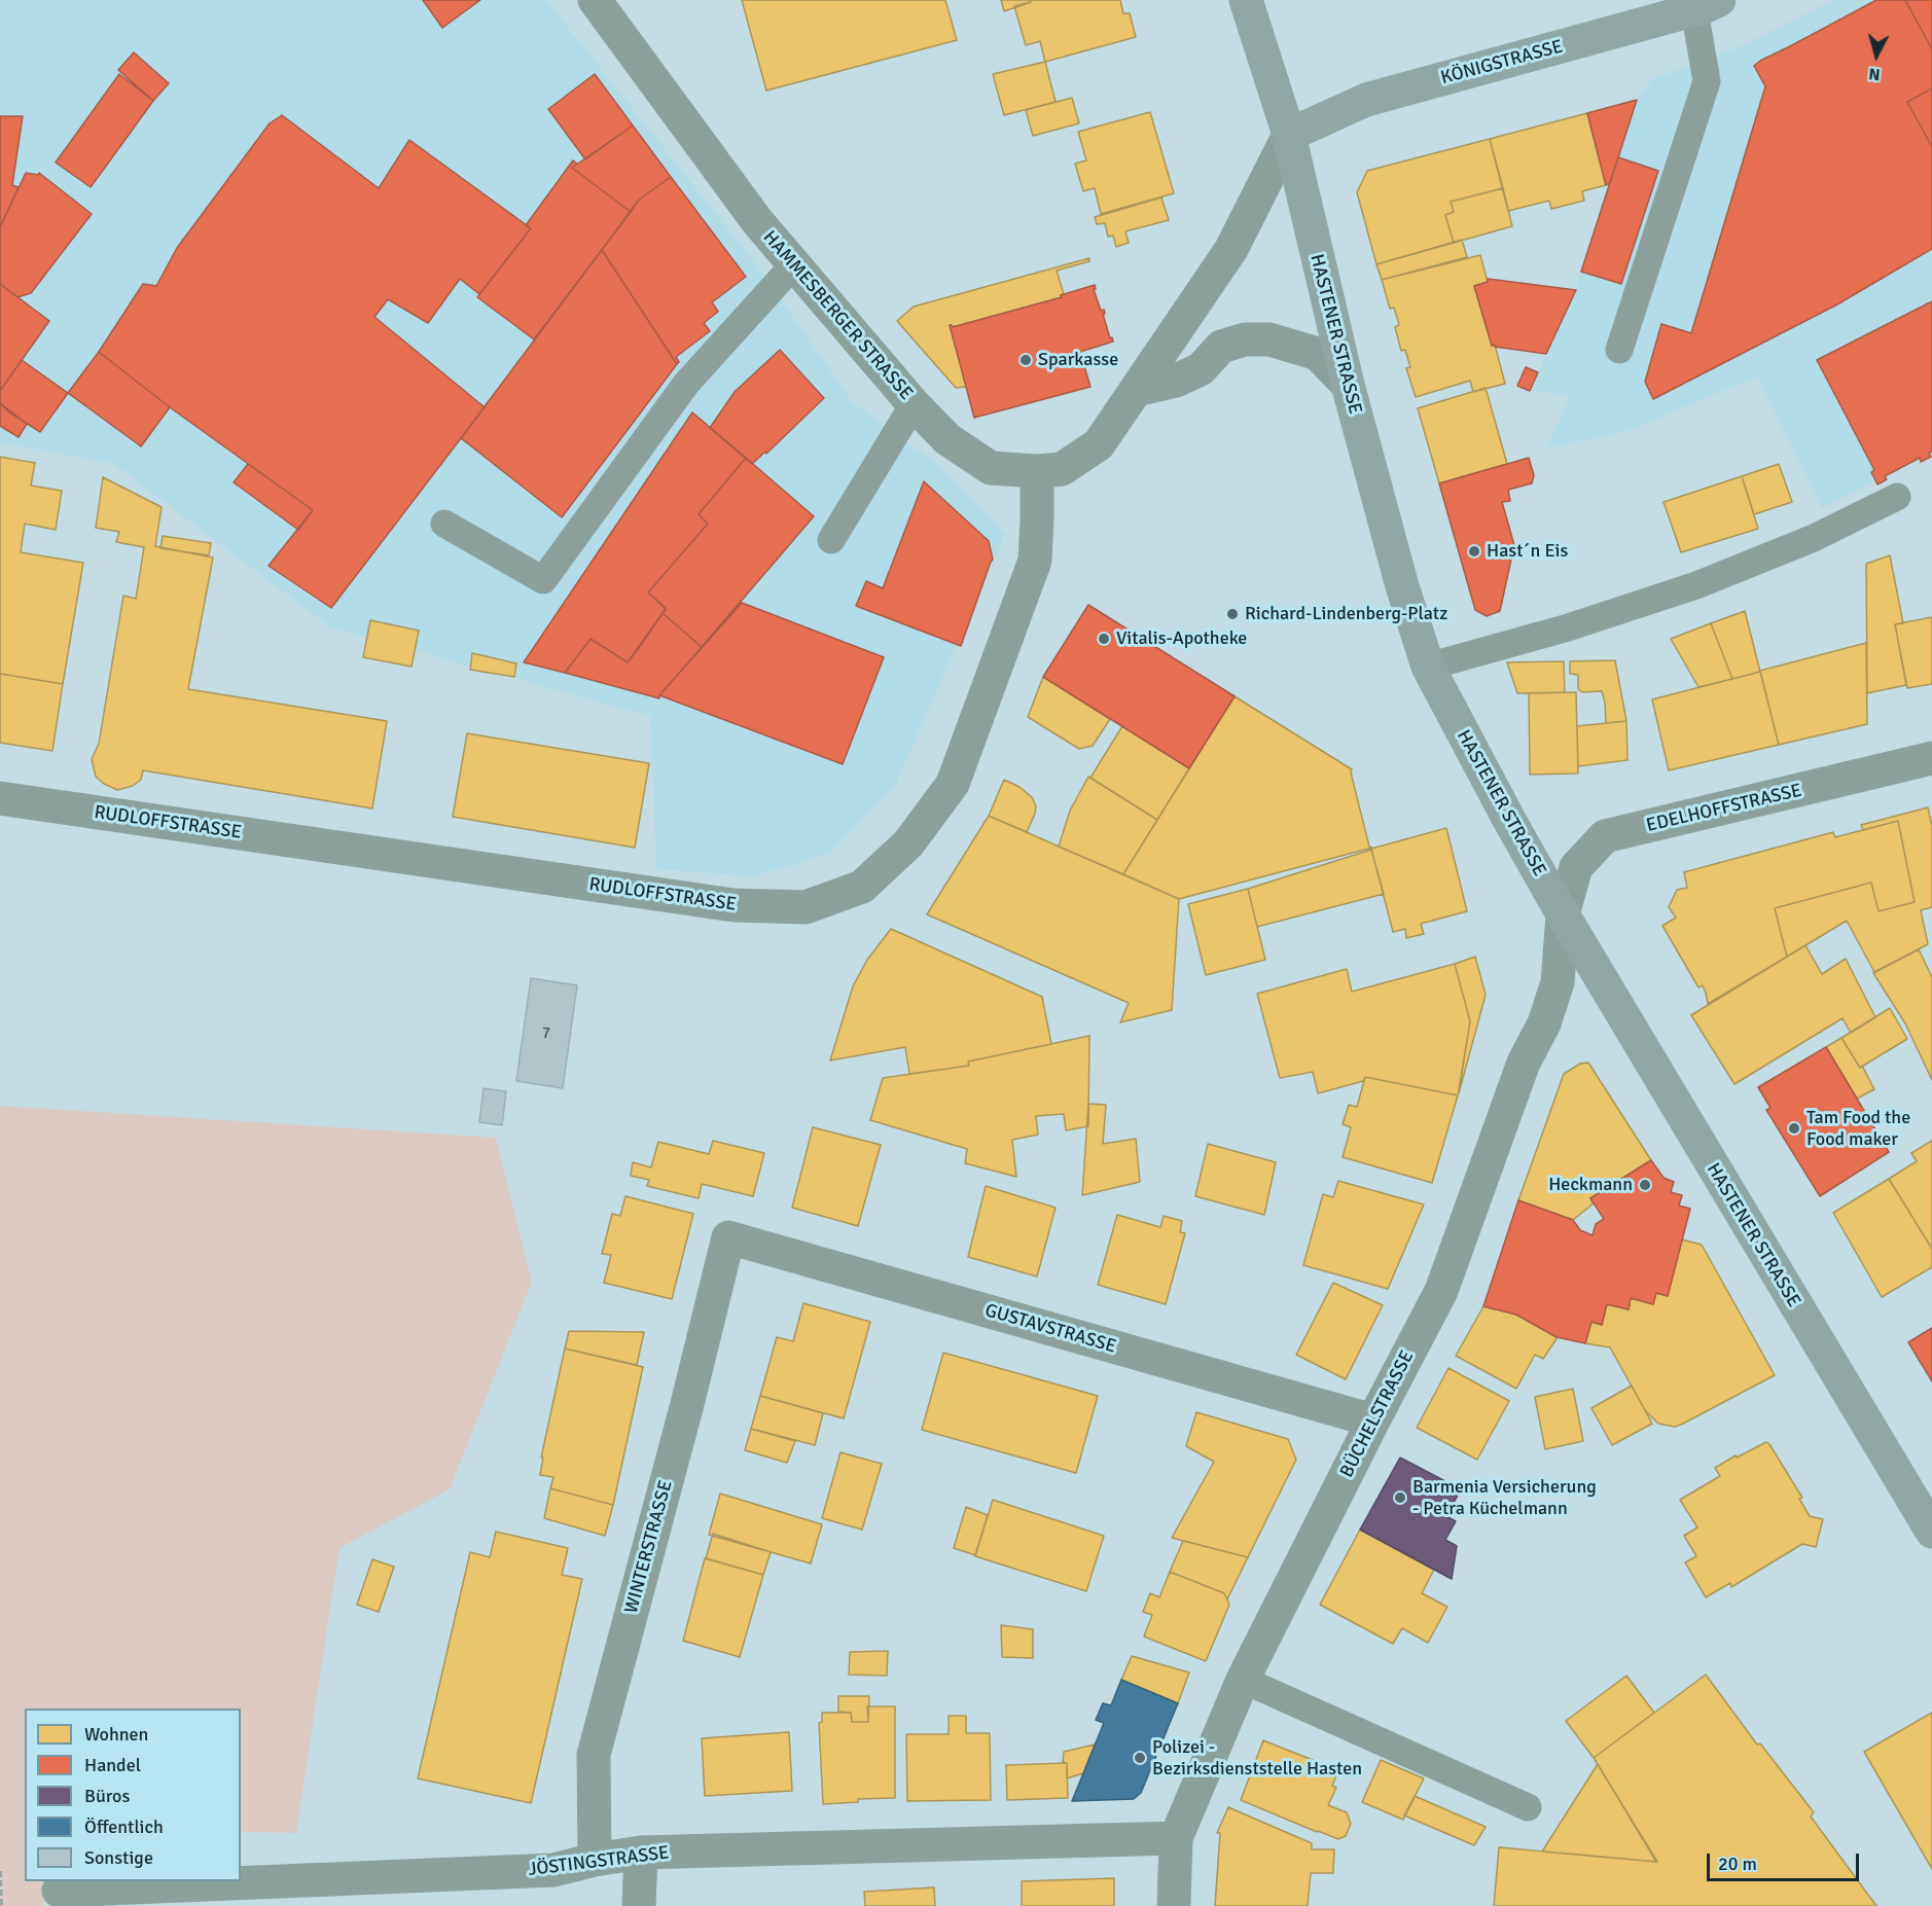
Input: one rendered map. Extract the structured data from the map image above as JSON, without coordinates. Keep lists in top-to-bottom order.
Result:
{
  "streets": {
    "main road": ["KÖNIGSTRASSE", "HASTENER STRASSE"],
    "street": [
      "HAMMESBERGER STRASSE",
      "EDELHOFFSTRASSE",
      "RUDLOFFSTRASSE",
      "GUSTAVSTRASSE",
      "BÜCHELSTRASSE",
      "WINTERSTRASSE",
      "JÖSTINGSTRASSE"
    ]
  },
  "crossings": [
    ["KÖNIGSTRASSE", "HAMMESBERGER STRASSE"],
    ["KÖNIGSTRASSE", "HASTENER STRASSE"],
    ["HAMMESBERGER STRASSE", "HASTENER STRASSE"],
    ["HAMMESBERGER STRASSE", "RUDLOFFSTRASSE"],
    ["HASTENER STRASSE", "EDELHOFFSTRASSE"],
    ["HASTENER STRASSE", "BÜCHELSTRASSE"],
    ["EDELHOFFSTRASSE", "BÜCHELSTRASSE"],
    ["GUSTAVSTRASSE", "BÜCHELSTRASSE"],
    ["GUSTAVSTRASSE", "WINTERSTRASSE"],
    ["BÜCHELSTRASSE", "JÖSTINGSTRASSE"],
    ["WINTERSTRASSE", "JÖSTINGSTRASSE"]
  ],
  "places": [
    "Sparkasse",
    "Hast´n Eis",
    "Richard-Lindenberg-Platz",
    "Vitalis-Apotheke",
    "Tam Food the Food maker",
    "Heckmann",
    "Barmenia Versicherung - Petra Küchelmann",
    "Polizei - Bezirksdienststelle Hasten"
  ],
  "house_numbers": ["7"],
  "legend": [
    "Wohnen",
    "Handel",
    "Büros",
    "Öffentlich",
    "Sonstige"
  ],
  "scale_bar": "20 m",
  "north": "bottom"
}
